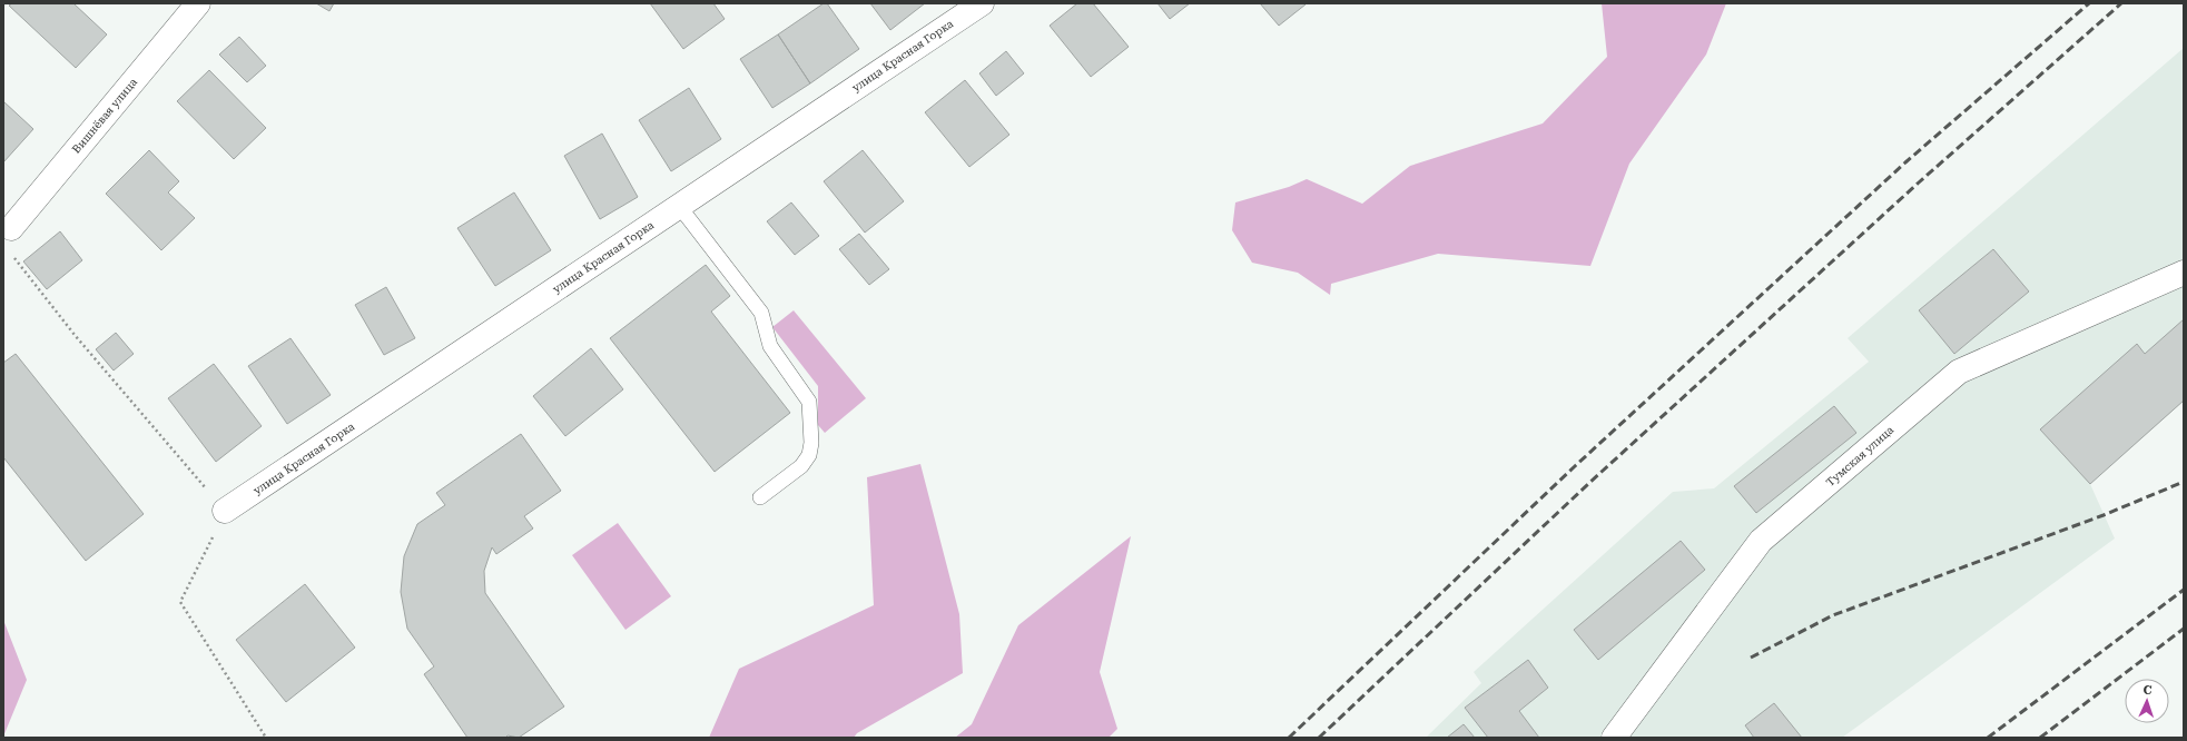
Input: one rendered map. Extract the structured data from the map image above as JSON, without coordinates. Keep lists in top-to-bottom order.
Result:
{
  "streets": {
    "street": ["улица Красная Горка", "Вишнёвая улица", "Тумская улица"]
  },
  "north": "top"
}
